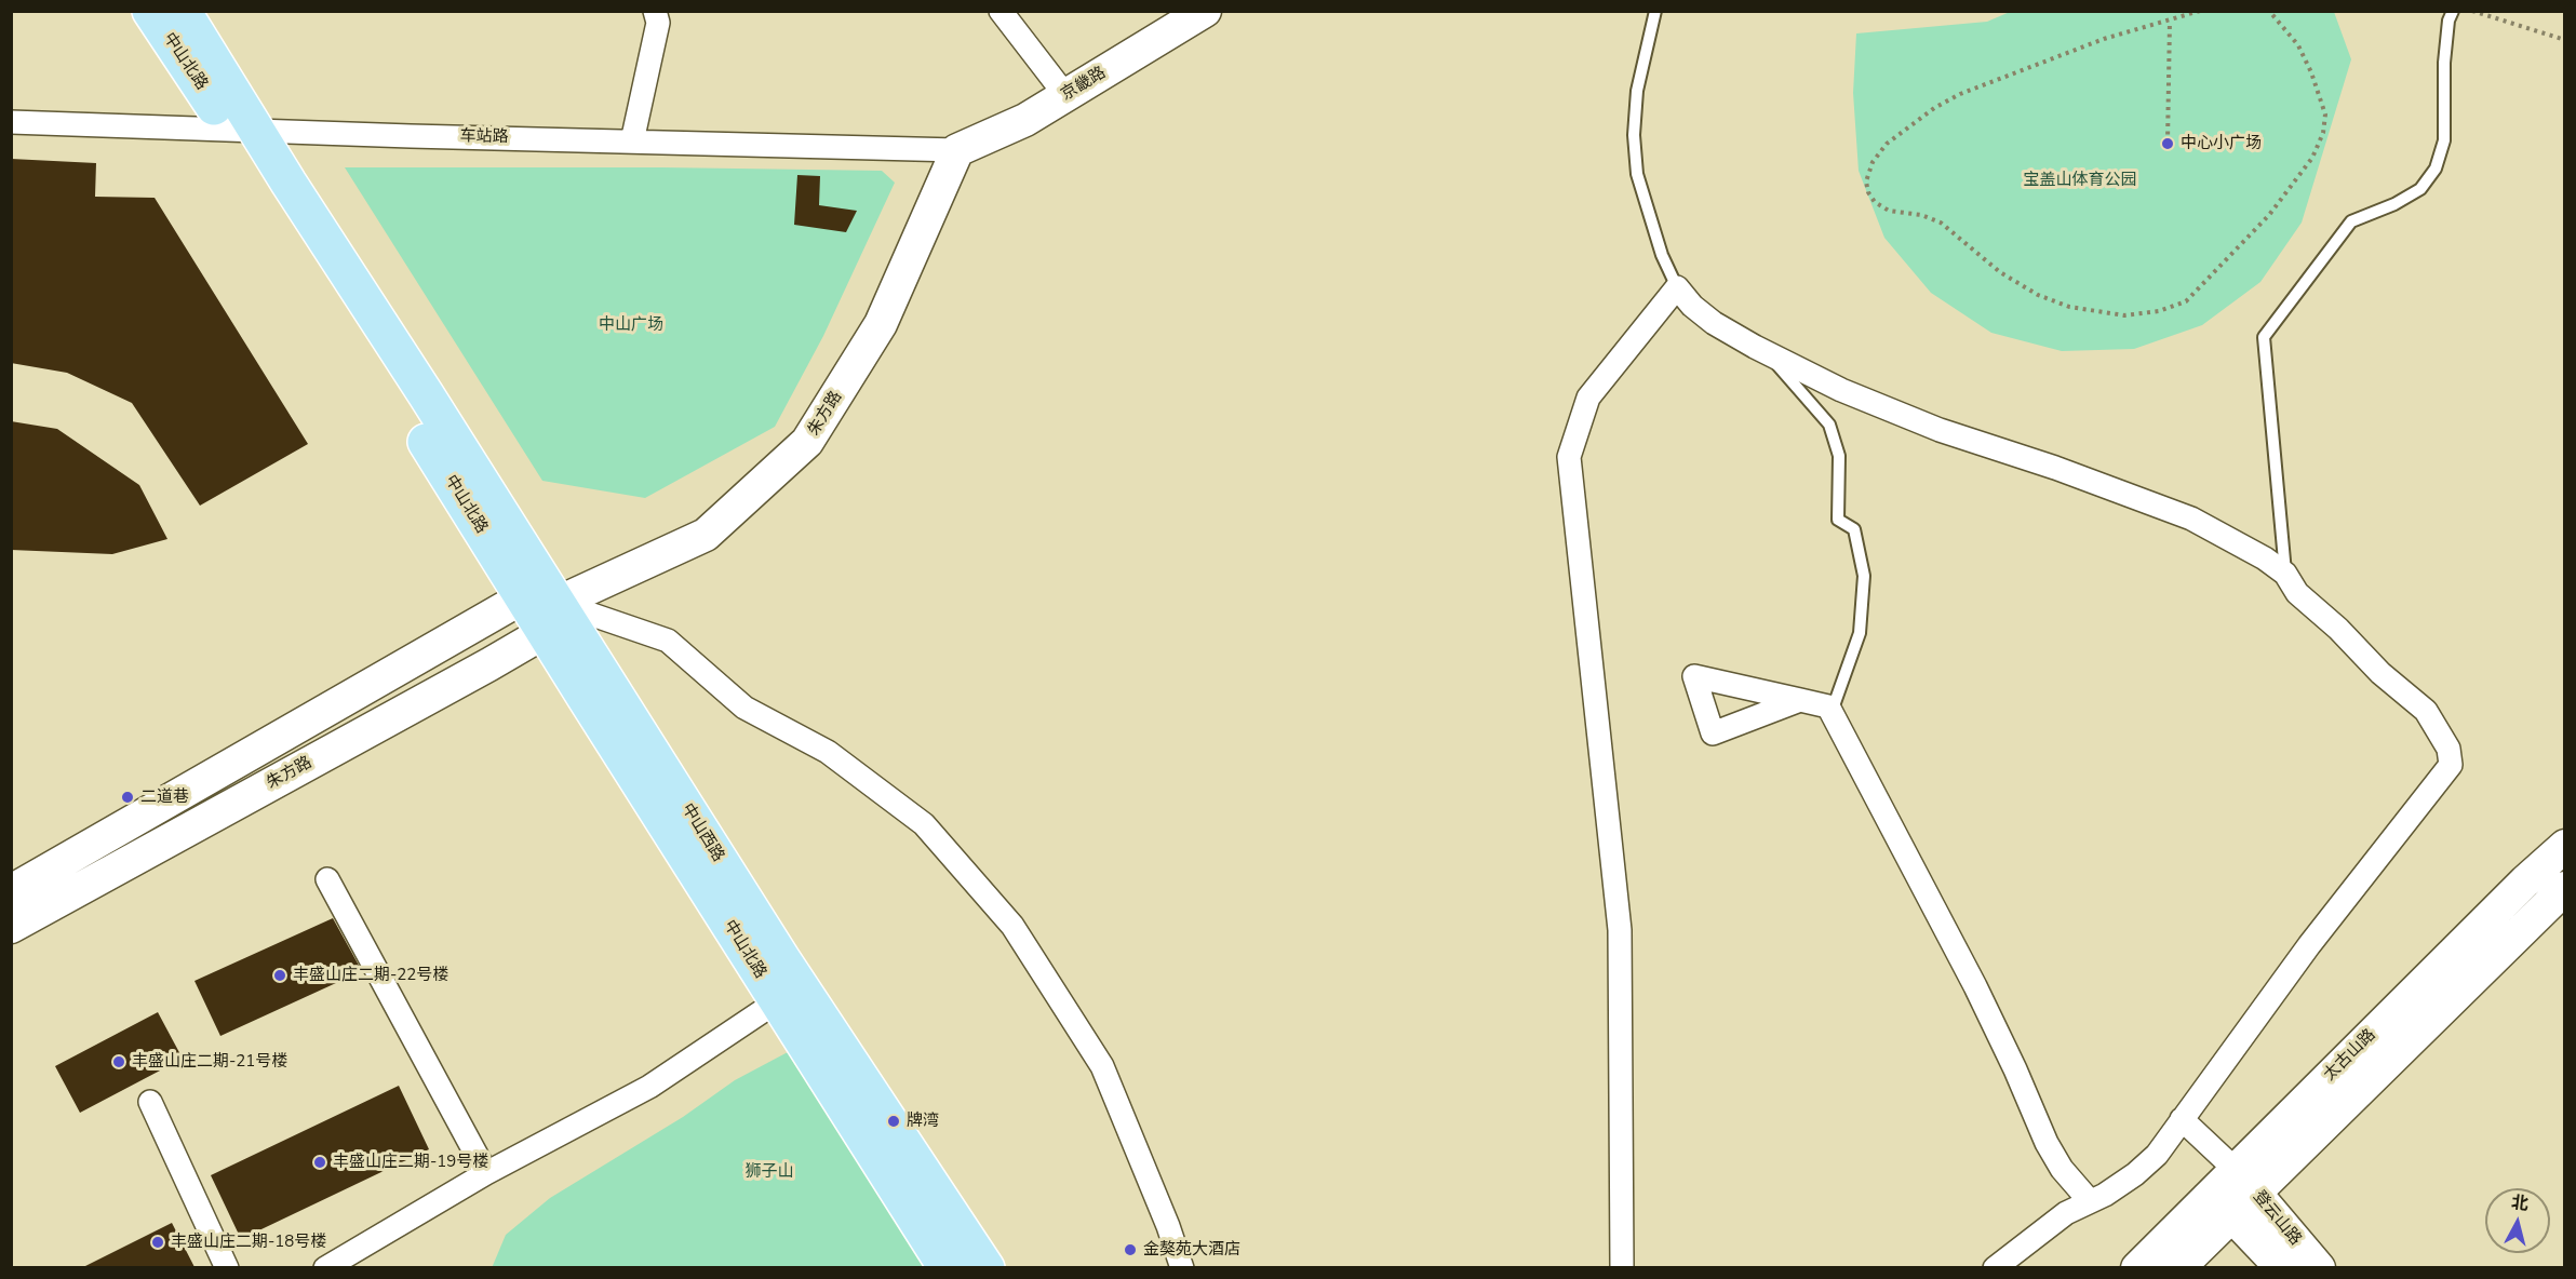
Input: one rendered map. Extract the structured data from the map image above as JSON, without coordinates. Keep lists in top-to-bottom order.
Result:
{
  "streets": {
    "main road": ["中山北路", "中山西路"],
    "street": [
      "京畿路",
      "车站路",
      "朱方路",
      "太古山路",
      "登云山路"
    ]
  },
  "crossings": [
    ["中山北路", "车站路"],
    ["中山北路", "朱方路"],
    ["中山北路", "中山西路"],
    ["京畿路", "车站路"],
    ["京畿路", "朱方路"],
    ["车站路", "朱方路"],
    ["朱方路", "中山西路"],
    ["太古山路", "登云山路"]
  ],
  "parks": ["宝盖山体育公园", "中山广场", "狮子山"],
  "places": [
    "中心小广场",
    "二道巷",
    "丰盛山庄二期-22号楼",
    "丰盛山庄二期-21号楼",
    "牌湾",
    "丰盛山庄二期-19号楼",
    "丰盛山庄二期-18号楼",
    "金獒苑大酒店"
  ],
  "north": "top"
}
